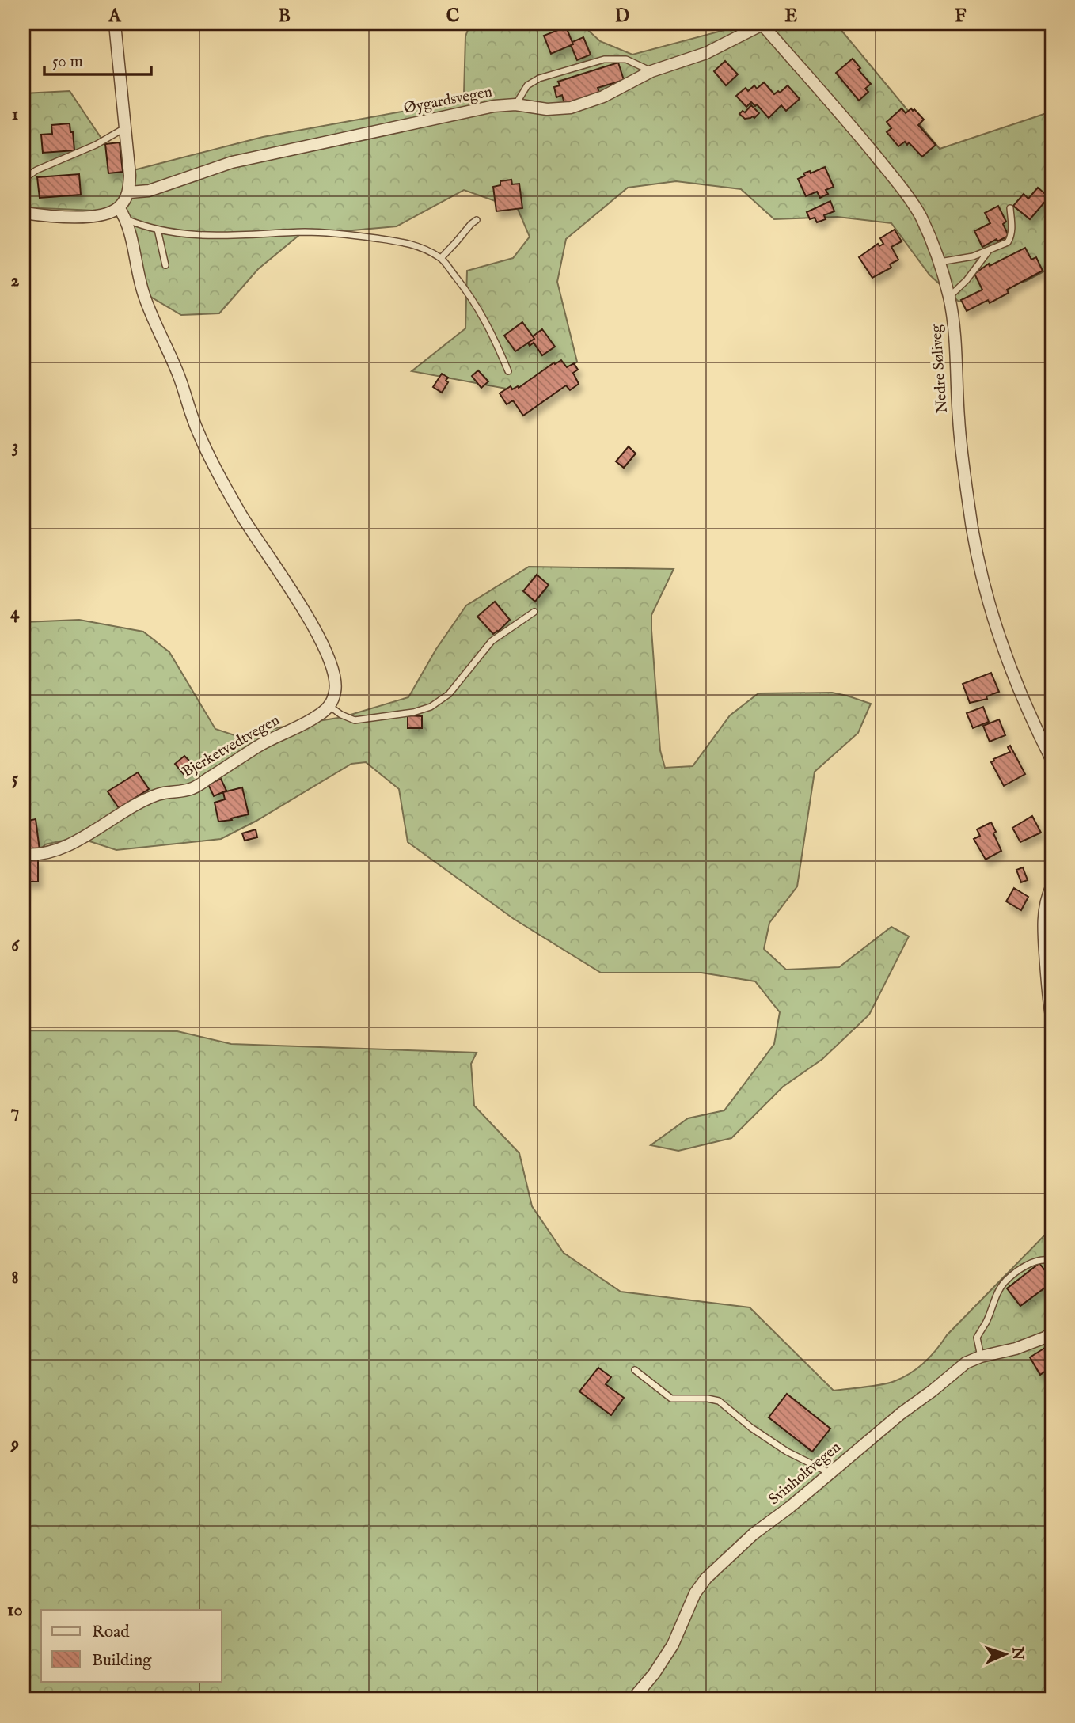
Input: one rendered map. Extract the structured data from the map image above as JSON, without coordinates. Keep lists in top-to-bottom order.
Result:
{
  "streets": {
    "street": [
      "Øygardsvegen",
      "Nedre Søliveg",
      "Bjerketvedtvegen",
      "Svinholtvegen"
    ]
  },
  "crossings": [
    ["Øygardsvegen", "Nedre Søliveg"]
  ],
  "legend": ["Road", "Building"],
  "scale_bar": "50 m",
  "north": "right",
  "grid": {
    "columns": [
      "A",
      "B",
      "C",
      "D",
      "E",
      "F"
    ],
    "rows": [
      "1",
      "2",
      "3",
      "4",
      "5",
      "6",
      "7",
      "8",
      "9",
      "10"
    ]
  }
}
